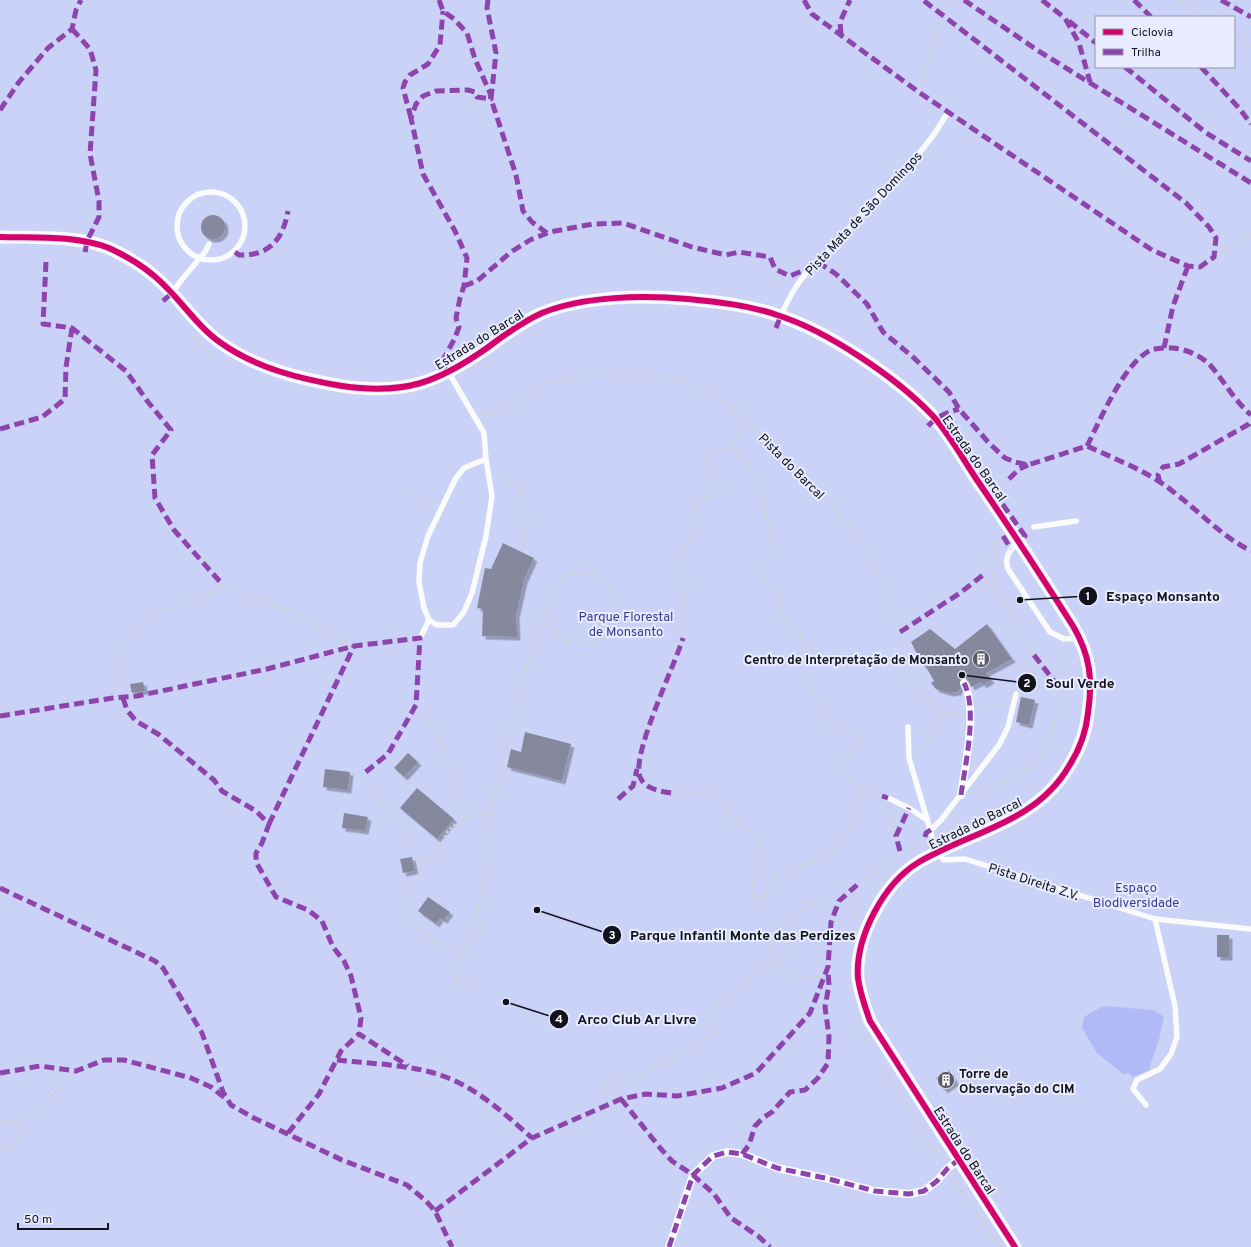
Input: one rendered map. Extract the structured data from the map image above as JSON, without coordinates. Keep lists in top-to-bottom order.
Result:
{
  "streets": {
    "street": ["Estrada do Barcal"],
    "lane": ["Pista Mata de São Domingos", "Pista Direita Z.V."],
    "path": ["Pista do Barcal"]
  },
  "crossings": [
    ["Pista Mata de São Domingos", "Estrada do Barcal"],
    ["Estrada do Barcal", "Pista Direita Z.V."]
  ],
  "parks": ["Parque Florestal de Monsanto", "Espaço Biodiversidade"],
  "places": {
    "other": [
      "Espaço Monsanto",
      "Soul Verde",
      "Parque Infantil Monte das Perdizes",
      "Arco Club Ar LIvre"
    ],
    "building": ["Centro de Interpretação de Monsanto", "Torre de Observação do CIM"]
  },
  "legend": ["Ciclovia", "Trilha"],
  "scale_bar": "50 m"
}
